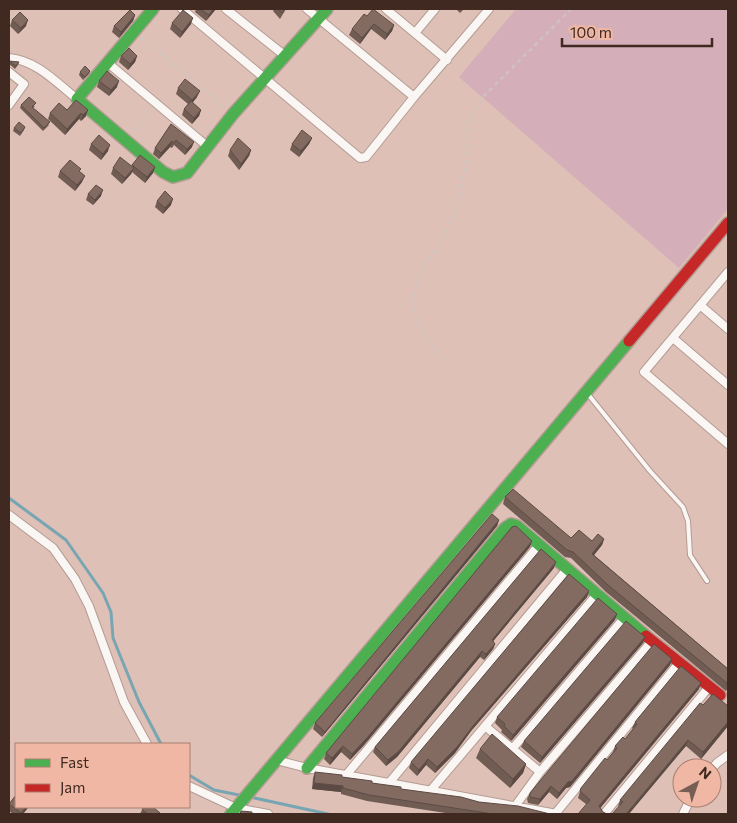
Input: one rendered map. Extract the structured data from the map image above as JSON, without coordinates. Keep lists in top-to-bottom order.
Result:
{
  "legend": ["Fast", "Jam"],
  "scale_bar": "100 m",
  "north": "top right"
}
